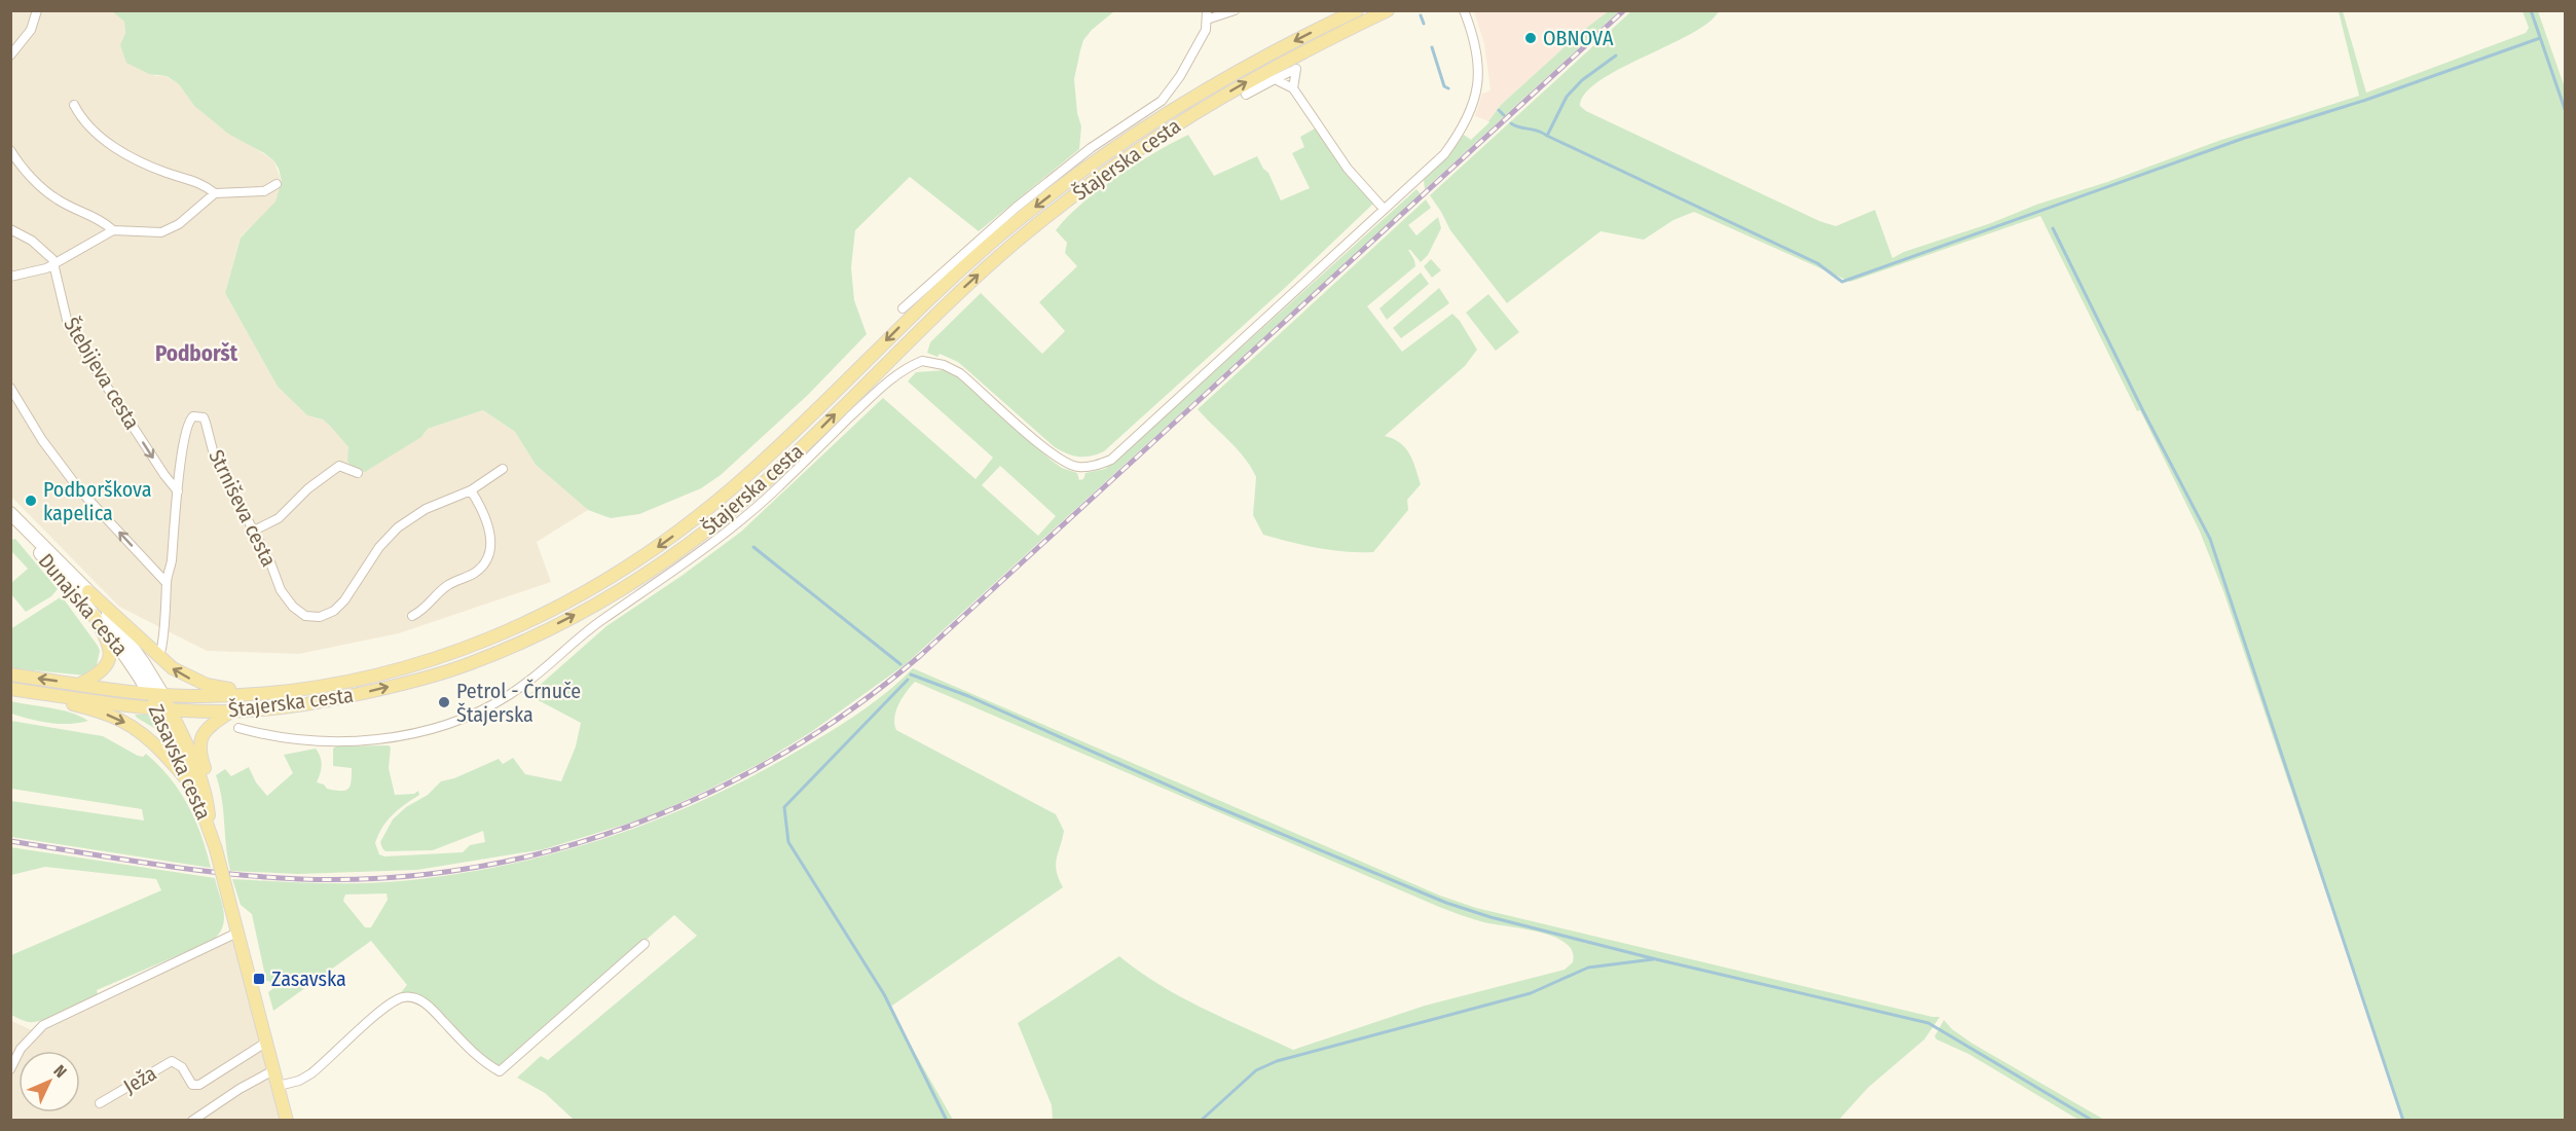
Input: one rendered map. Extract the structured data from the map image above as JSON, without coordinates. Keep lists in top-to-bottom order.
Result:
{
  "streets": {
    "main road": ["Štajerska cesta", "Dunajska cesta", "Zasavska cesta"],
    "street": ["Štebijeva cesta", "Strniševa cesta", "Ježa"]
  },
  "crossings": [
    ["Štajerska cesta", "Dunajska cesta"],
    ["Štajerska cesta", "Zasavska cesta"],
    ["Štebijeva cesta", "Strniševa cesta"],
    ["Dunajska cesta", "Zasavska cesta"],
    ["Zasavska cesta", "Ježa"]
  ],
  "one_way": ["Štebijeva cesta"],
  "districts": ["Podboršt"],
  "places": {
    "other": ["OBNOVA", "Podborškova kapelica", "Petrol - Črnuče Štajerska"],
    "transit": ["Zasavska"]
  },
  "north": "top right"
}
